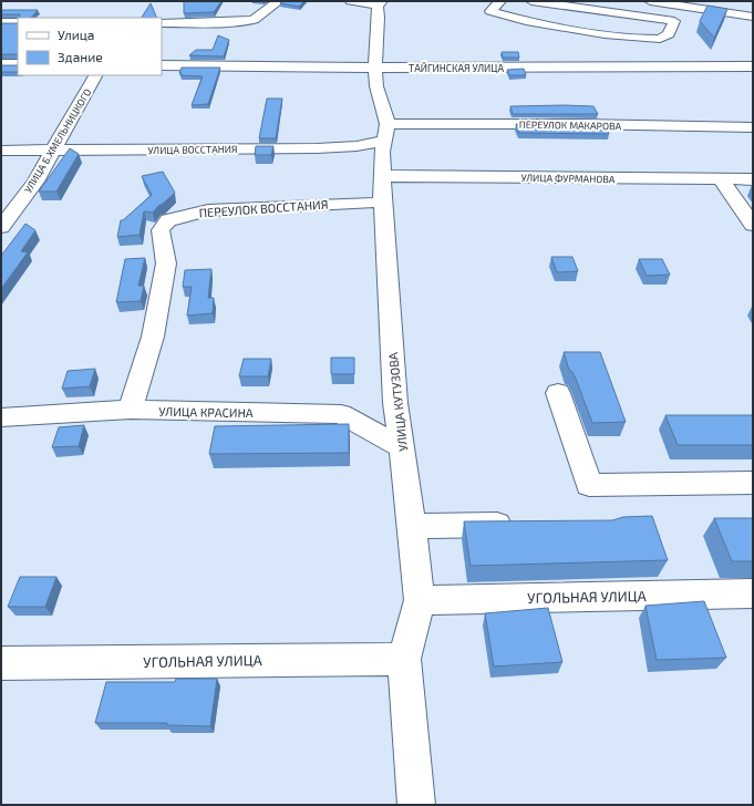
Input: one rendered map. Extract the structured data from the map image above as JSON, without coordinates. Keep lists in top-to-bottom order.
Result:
{
  "streets": {
    "street": [
      "ТАЙГИНСКАЯ УЛИЦА",
      "ПЕРЕУЛОК МАКАРОВА",
      "УЛИЦА Б.ХМЕЛЬНИЦКОГО",
      "УЛИЦА ВОССТАНИЯ",
      "УЛИЦА ФУРМАНОВА",
      "ПЕРЕУЛОК ВОССТАНИЯ",
      "УЛИЦА КУТУЗОВА",
      "УЛИЦА КРАСИНА",
      "УГОЛЬНАЯ УЛИЦА"
    ]
  },
  "crossings": [
    ["ТАЙГИНСКАЯ УЛИЦА", "УЛИЦА КУТУЗОВА"],
    ["ПЕРЕУЛОК МАКАРОВА", "УЛИЦА ВОССТАНИЯ"],
    ["ПЕРЕУЛОК МАКАРОВА", "УЛИЦА ФУРМАНОВА"],
    ["ПЕРЕУЛОК МАКАРОВА", "УЛИЦА КУТУЗОВА"],
    ["УЛИЦА Б.ХМЕЛЬНИЦКОГО", "УЛИЦА ВОССТАНИЯ"],
    ["УЛИЦА ВОССТАНИЯ", "УЛИЦА ФУРМАНОВА"],
    ["УЛИЦА ВОССТАНИЯ", "УЛИЦА КУТУЗОВА"],
    ["УЛИЦА ФУРМАНОВА", "УЛИЦА КУТУЗОВА"],
    ["ПЕРЕУЛОК ВОССТАНИЯ", "УЛИЦА КРАСИНА"],
    ["УЛИЦА КУТУЗОВА", "УЛИЦА КРАСИНА"],
    ["УЛИЦА КУТУЗОВА", "УГОЛЬНАЯ УЛИЦА"]
  ],
  "legend": ["Улица", "Здание"]
}
